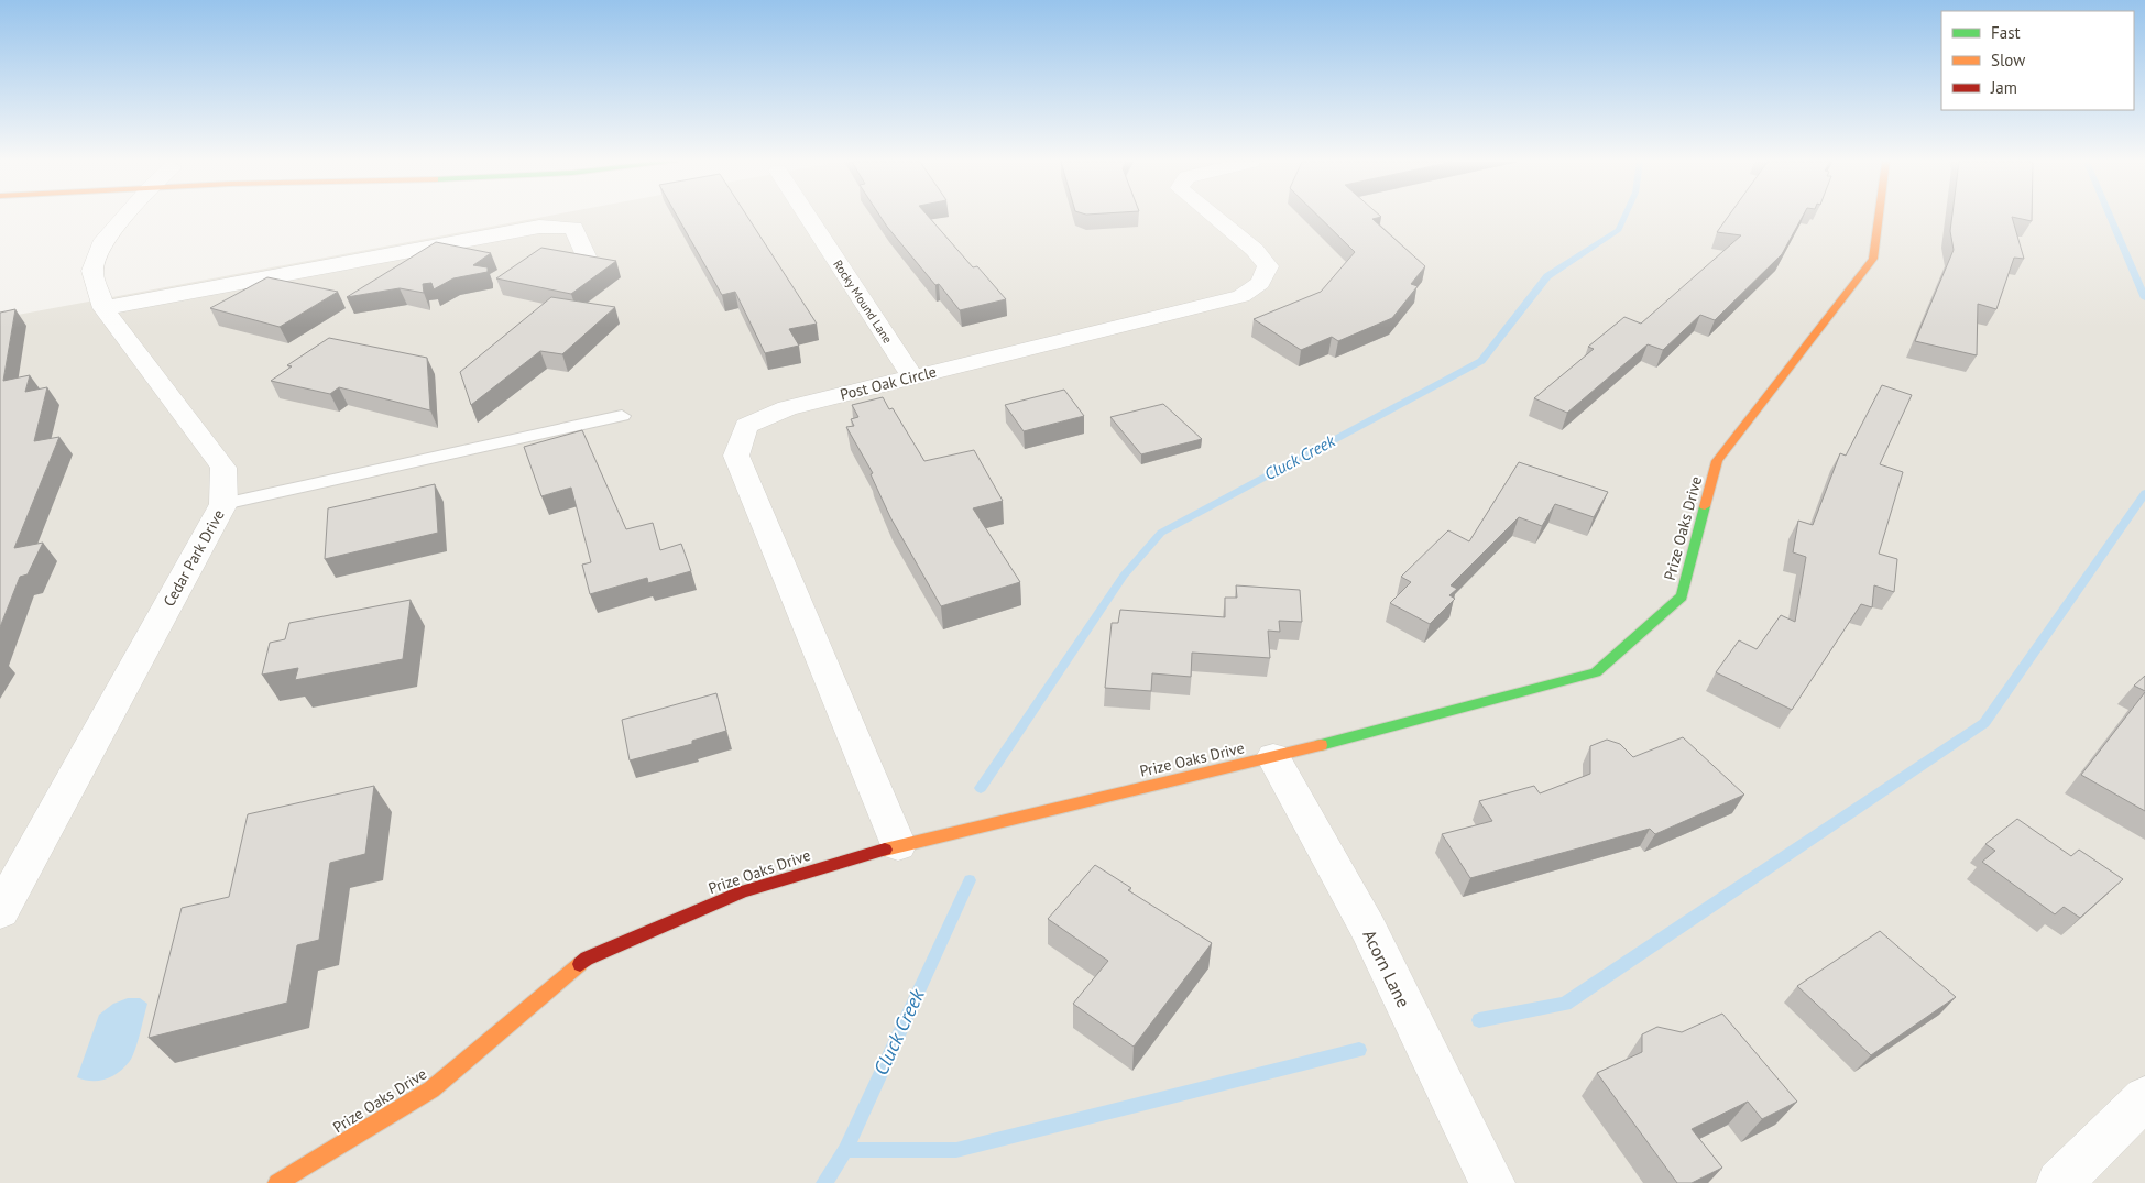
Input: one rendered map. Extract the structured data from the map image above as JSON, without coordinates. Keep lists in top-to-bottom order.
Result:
{
  "streets": {
    "street": [
      "Rocky Mound Lane",
      "Post Oak Circle",
      "Prize Oaks Drive",
      "Cedar Park Drive",
      "Acorn Lane"
    ]
  },
  "crossings": [
    ["Rocky Mound Lane", "Post Oak Circle"],
    ["Post Oak Circle", "Prize Oaks Drive"],
    ["Prize Oaks Drive", "Acorn Lane"]
  ],
  "water": ["Cluck Creek"],
  "legend": ["Fast", "Slow", "Jam"]
}
